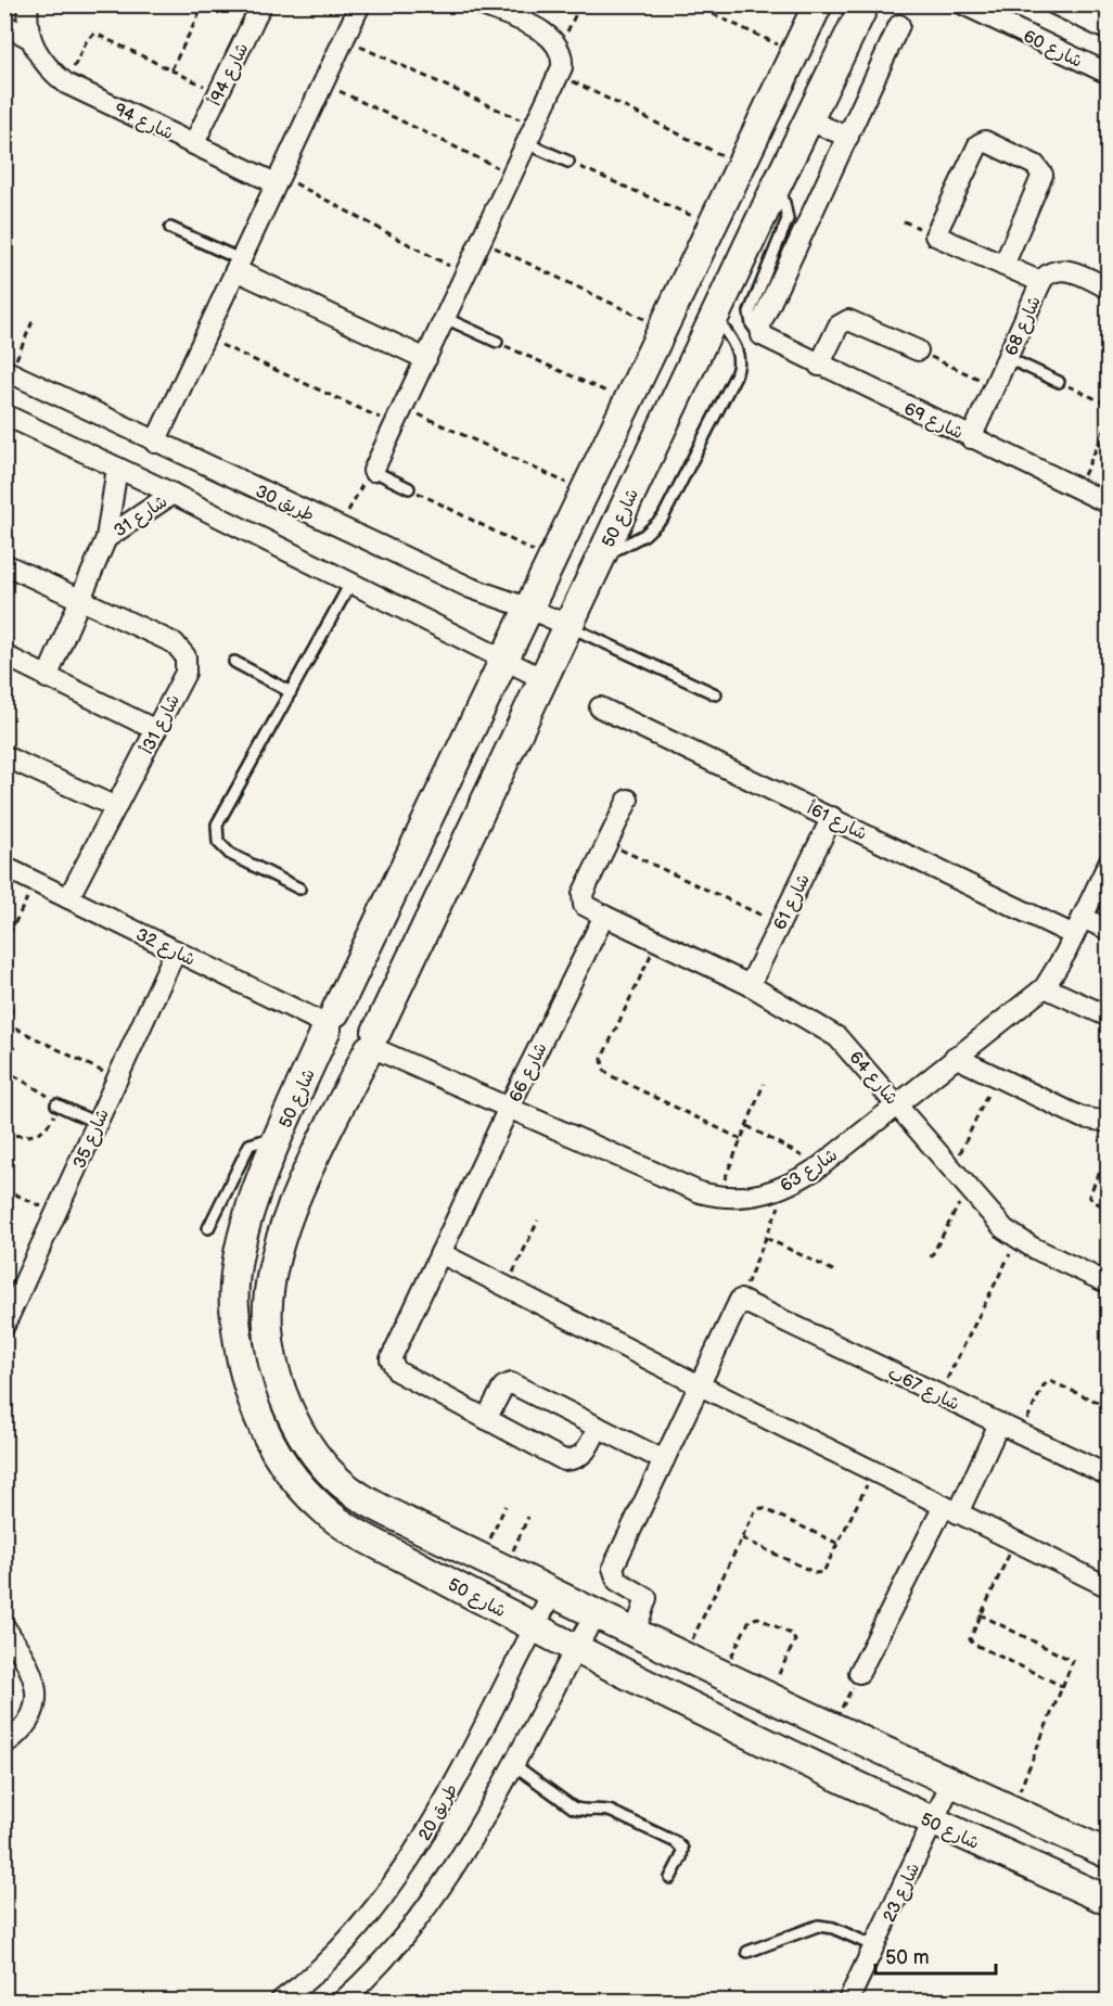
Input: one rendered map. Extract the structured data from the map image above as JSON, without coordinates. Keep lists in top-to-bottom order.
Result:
{
  "streets": {
    "street": [
      "شارع 60",
      "شارع 94أ",
      "شارع 94",
      "شارع 68",
      "شارع 69",
      "طريق 30",
      "شارع 31",
      "شارع 50",
      "شارع 31أ",
      "شارع 61أ",
      "شارع 61",
      "شارع 32",
      "شارع 66",
      "شارع 64",
      "شارع 35",
      "شارع 63",
      "شارع 67ب",
      "طريق 20",
      "شارع 23"
    ]
  },
  "crossings": [
    ["شارع 94أ", "شارع 94"],
    ["شارع 68", "شارع 69"],
    ["طريق 30", "شارع 50"],
    ["شارع 31", "شارع 31أ"],
    ["شارع 50", "شارع 32"],
    ["شارع 50", "شارع 63"],
    ["شارع 50", "طريق 20"],
    ["شارع 50", "شارع 23"],
    ["شارع 31أ", "شارع 32"],
    ["شارع 61أ", "شارع 61"],
    ["شارع 61أ", "شارع 63"],
    ["شارع 61", "شارع 64"],
    ["شارع 32", "شارع 35"],
    ["شارع 32", "شارع 63"],
    ["شارع 66", "شارع 64"],
    ["شارع 66", "شارع 63"],
    ["شارع 64", "شارع 63"]
  ],
  "scale_bar": "50 m"
}
